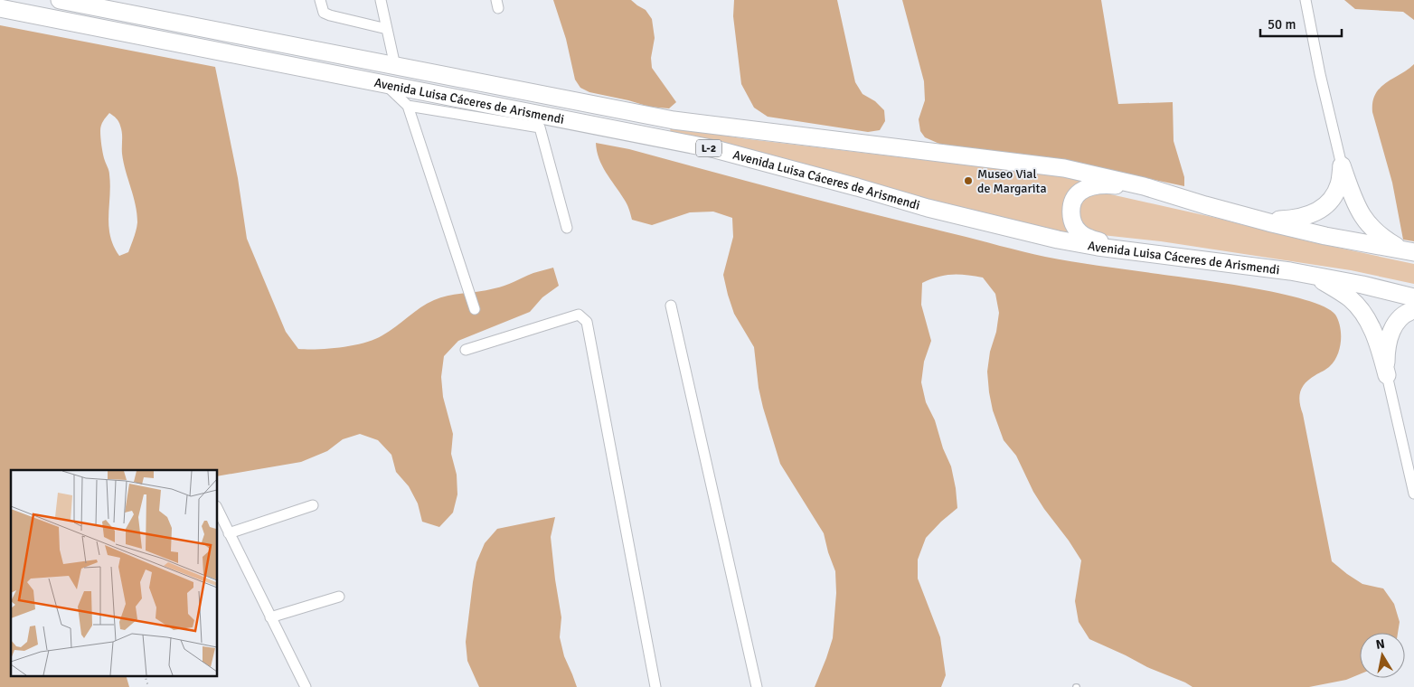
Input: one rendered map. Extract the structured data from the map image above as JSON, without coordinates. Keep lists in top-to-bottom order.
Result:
{
  "streets": {
    "main road": ["Avenida Luisa Cáceres de Arismendi", "L-2"]
  },
  "places": ["Museo Vial de Margarita"],
  "scale_bar": "50 m",
  "north": "top"
}
